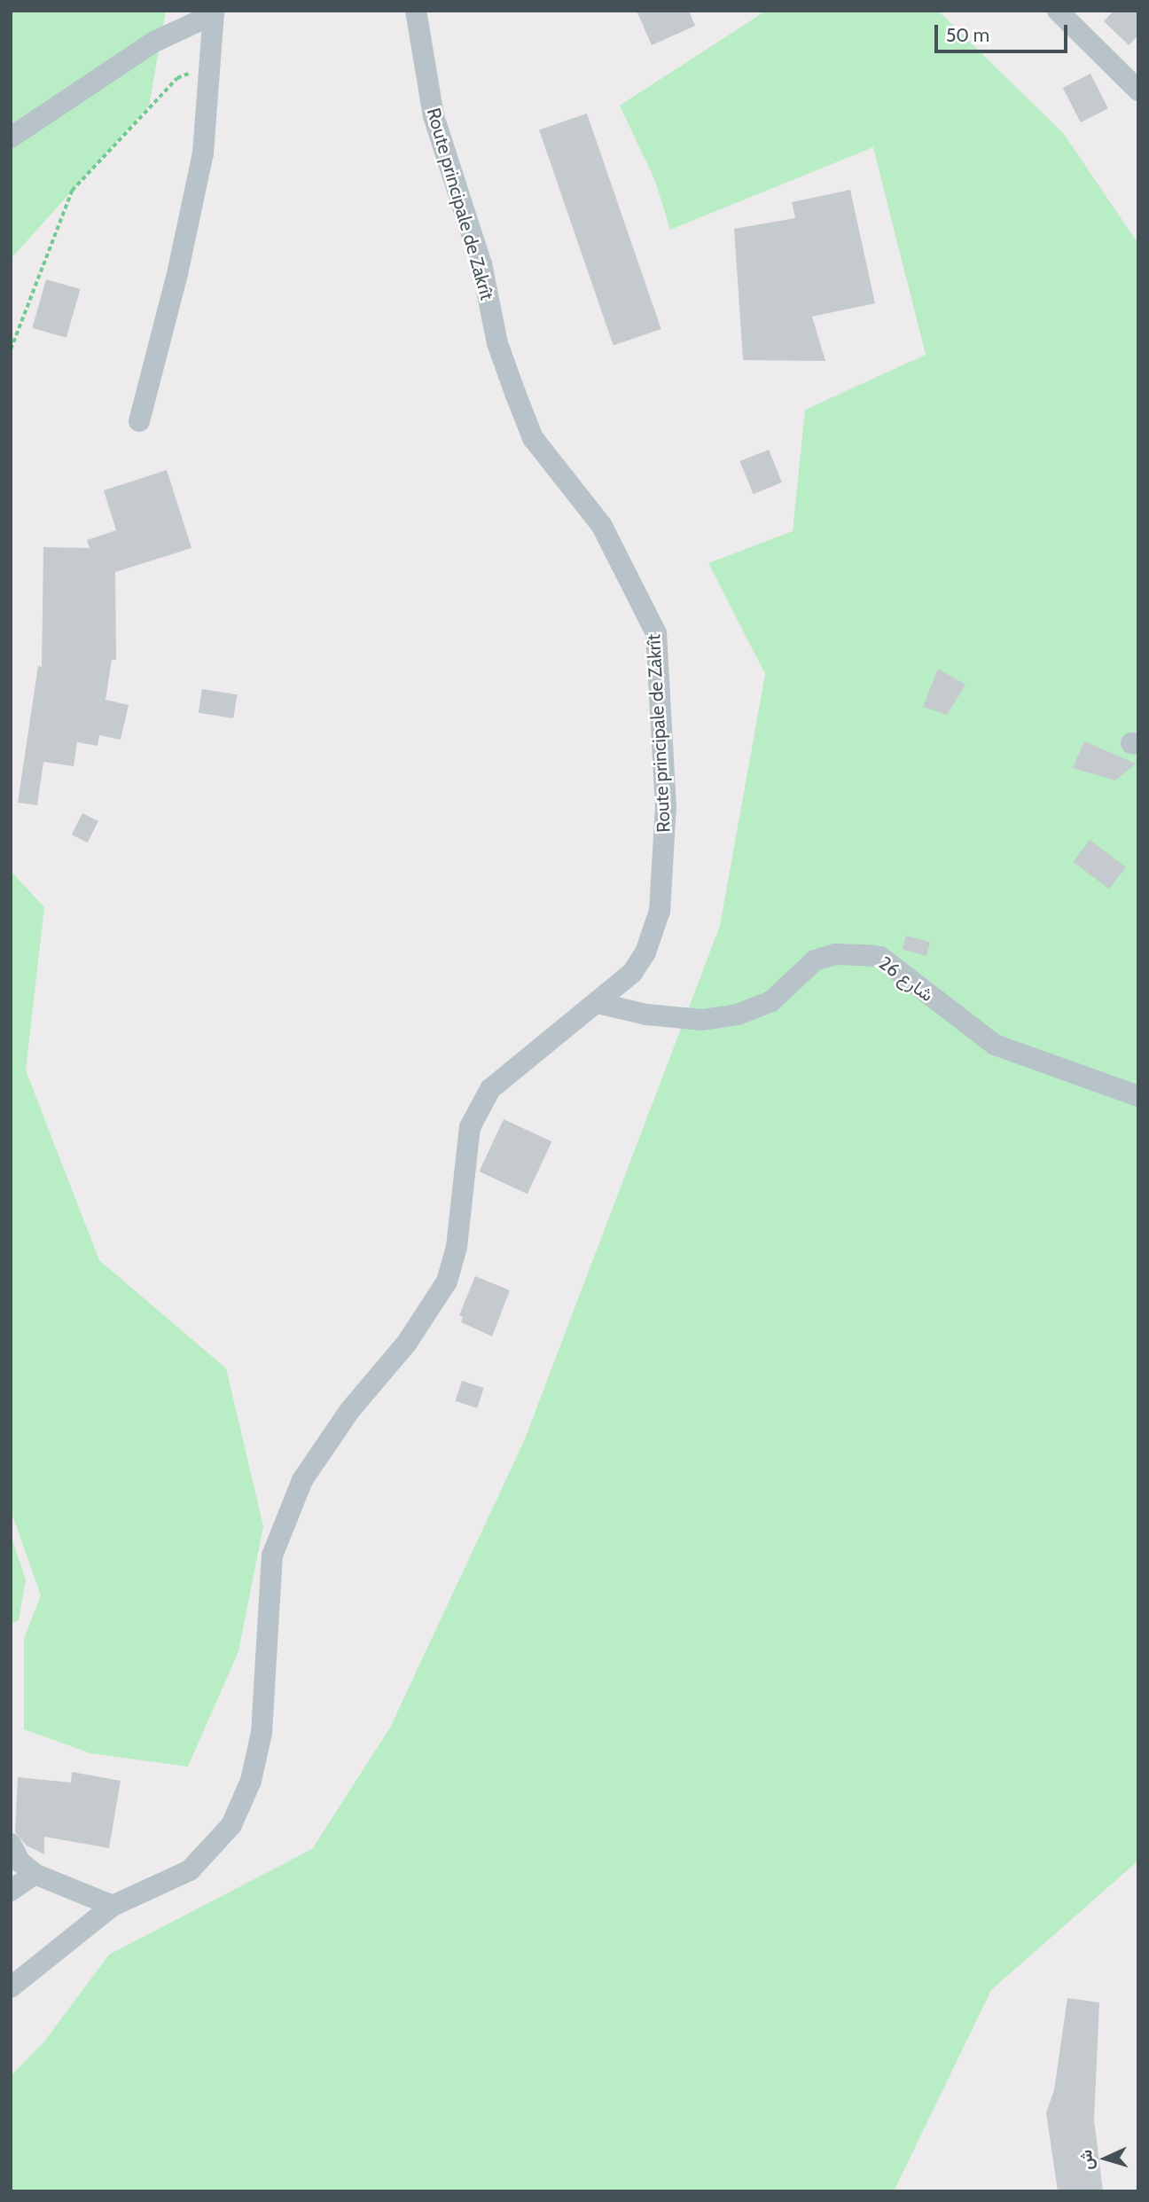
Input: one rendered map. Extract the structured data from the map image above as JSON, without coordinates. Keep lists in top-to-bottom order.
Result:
{
  "streets": {
    "street": ["Route principale de Zakrît", "شارع 26"]
  },
  "crossings": [
    ["Route principale de Zakrît", "شارع 26"]
  ],
  "scale_bar": "50 m",
  "north": "left"
}
